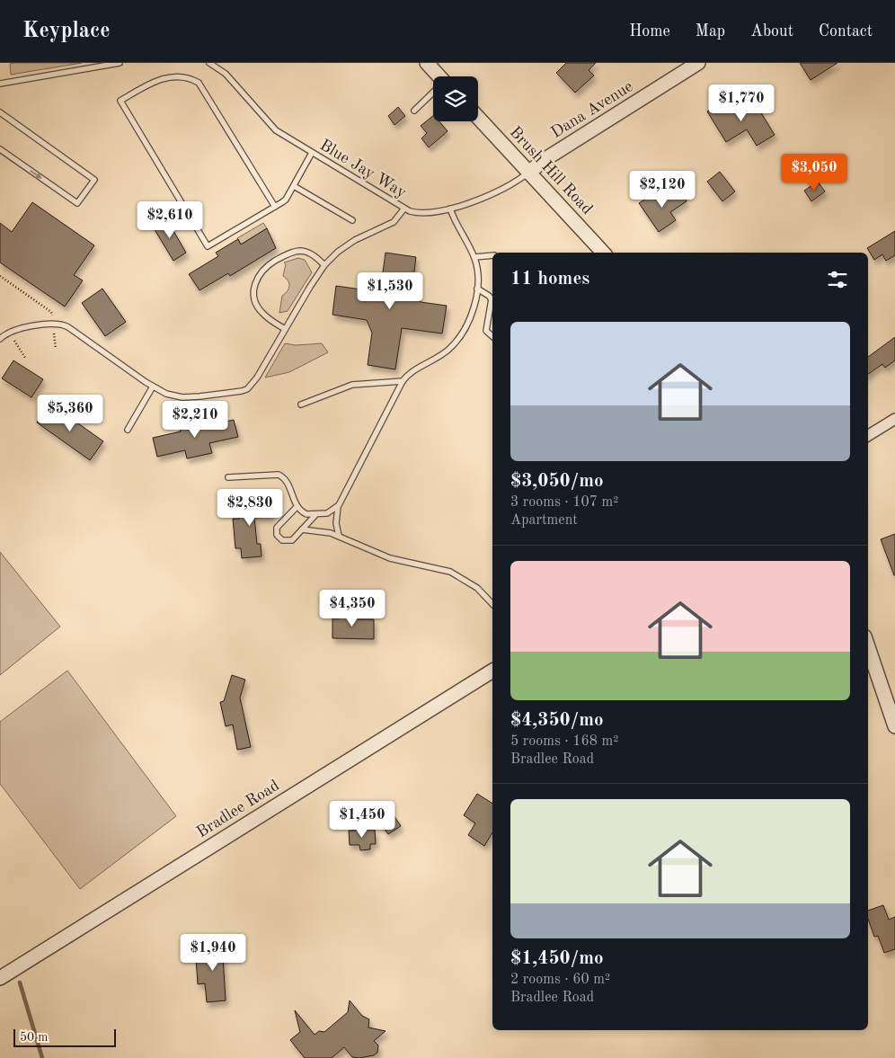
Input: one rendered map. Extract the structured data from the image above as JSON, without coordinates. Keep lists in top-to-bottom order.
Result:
{
  "streets": {
    "street": ["Dana Avenue", "Brush Hill Road", "Bradlee Road"],
    "lane": ["Blue Jay Way"]
  },
  "crossings": [
    ["Dana Avenue", "Blue Jay Way"],
    ["Dana Avenue", "Brush Hill Road"],
    ["Blue Jay Way", "Brush Hill Road"]
  ],
  "scale_bar": "50 m",
  "page": {
    "header": "Keyplace",
    "nav": [
      "Home",
      "Map",
      "About",
      "Contact"
    ],
    "price": [
      "$1,770",
      "$3,050",
      "$2,120",
      "$2,610",
      "$1,530",
      "$5,360",
      "$2,210",
      "$2,830",
      "$4,350",
      "$1,450",
      "$1,940"
    ],
    "heading": "11 homes",
    "list": [
      {
        "name": "$3,050/mo",
        "note": "3 rooms · 107 m² · Apartment"
      },
      {
        "name": "$4,350/mo",
        "note": "5 rooms · 168 m² · Bradlee Road"
      },
      {
        "name": "$1,450/mo",
        "note": "2 rooms · 60 m² · Bradlee Road"
      }
    ],
    "scale": "50 m"
  }
}
